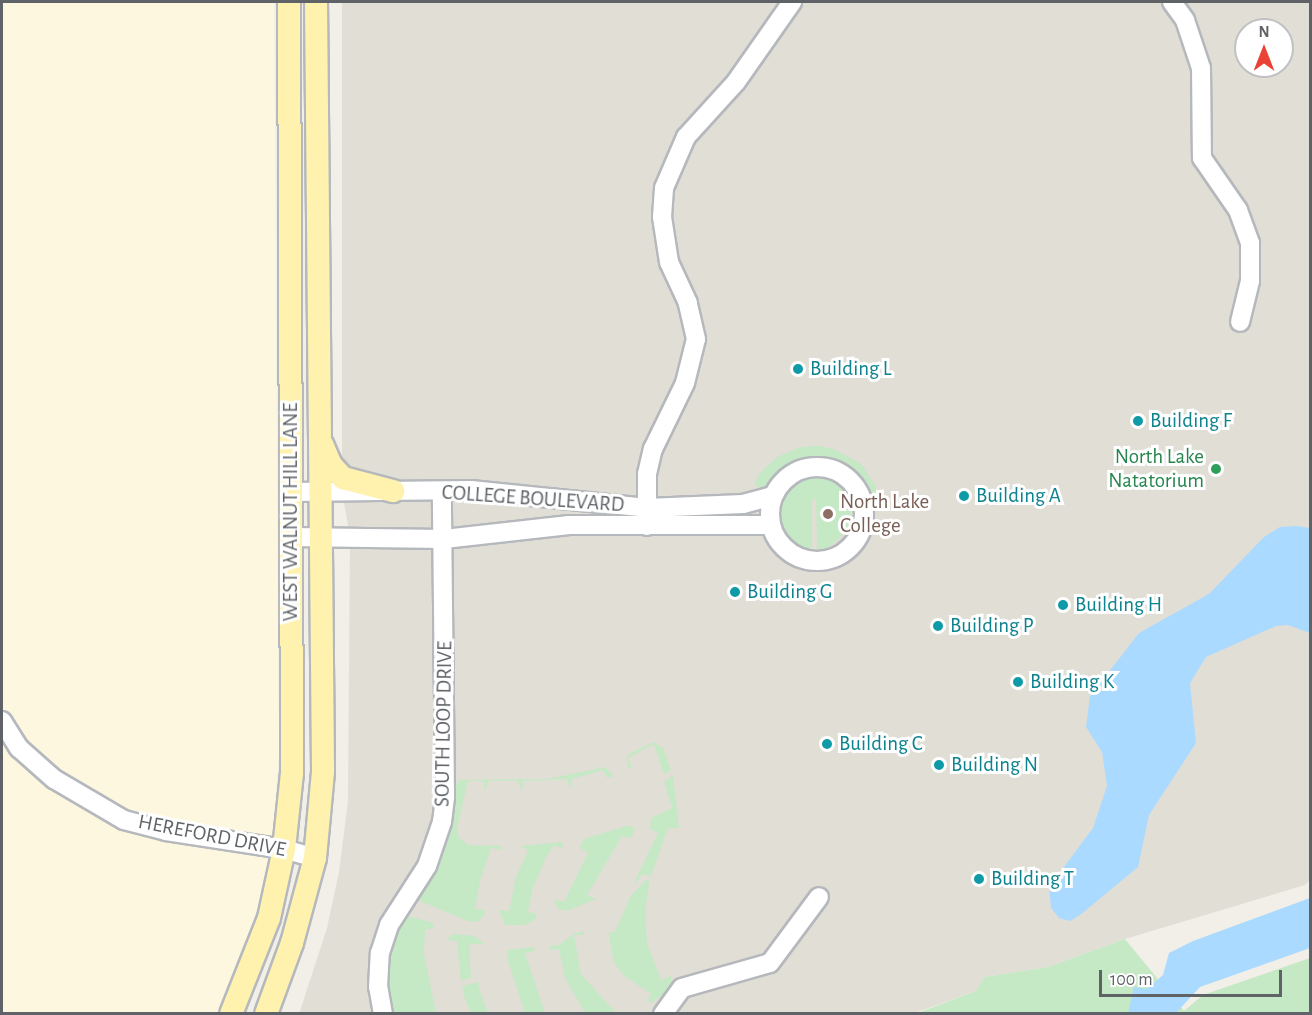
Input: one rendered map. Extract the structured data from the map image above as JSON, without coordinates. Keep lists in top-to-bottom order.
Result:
{
  "streets": {
    "main road": ["WEST WALNUT HILL LANE"],
    "street": ["COLLEGE BOULEVARD", "SOUTH LOOP DRIVE", "HEREFORD DRIVE"]
  },
  "crossings": [
    ["COLLEGE BOULEVARD", "WEST WALNUT HILL LANE"],
    ["COLLEGE BOULEVARD", "SOUTH LOOP DRIVE"],
    ["WEST WALNUT HILL LANE", "HEREFORD DRIVE"]
  ],
  "places": [
    "Building L",
    "Building F",
    "North Lake Natatorium",
    "Building A",
    "North Lake College",
    "Building G",
    "Building H",
    "Building P",
    "Building K",
    "Building C",
    "Building N",
    "Building T"
  ],
  "scale_bar": "100 m",
  "north": "top"
}
